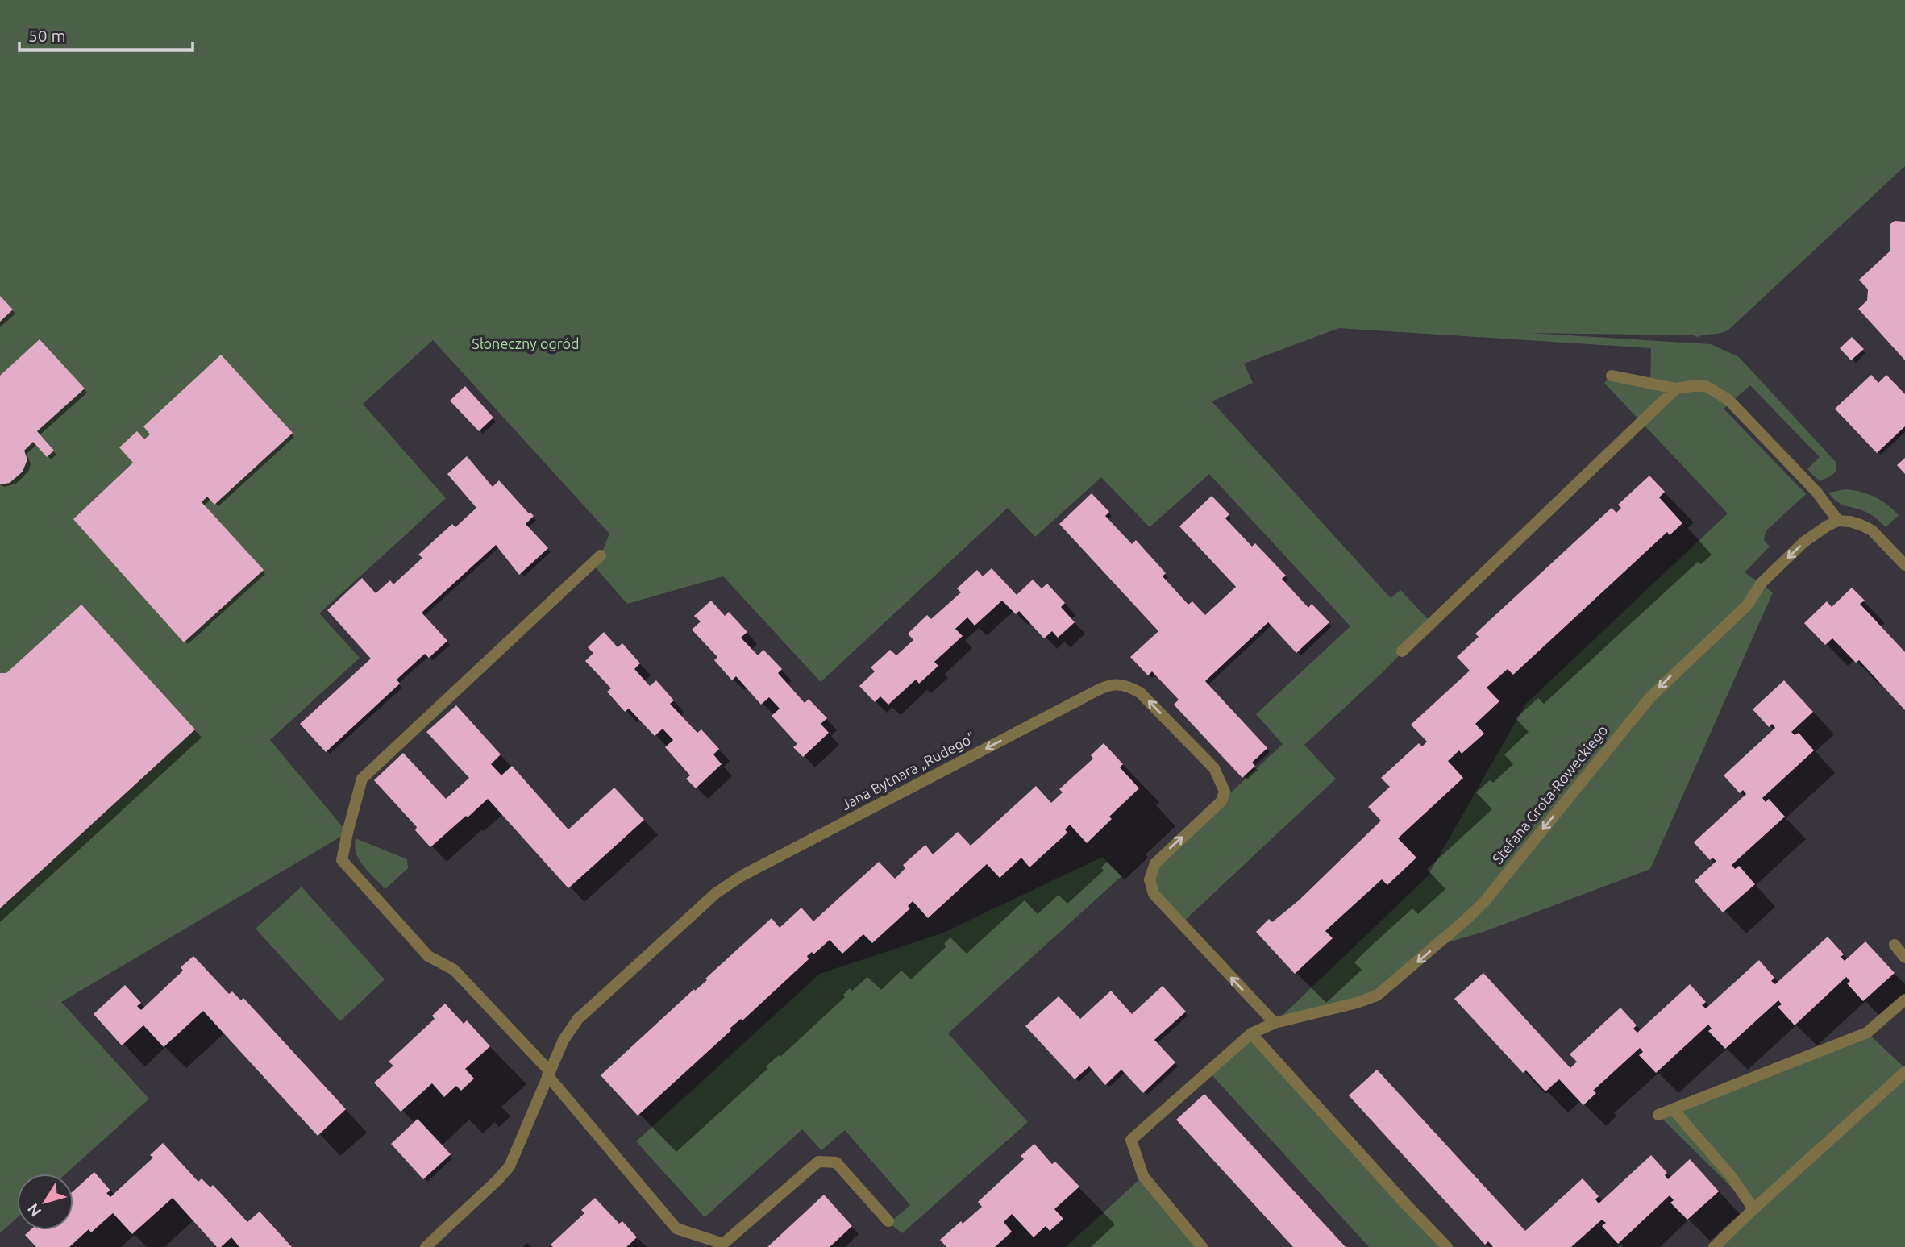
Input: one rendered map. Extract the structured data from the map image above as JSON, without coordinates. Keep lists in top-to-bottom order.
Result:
{
  "streets": {
    "street": ["Jana Bytnara „Rudego”", "Stefana Grota-Roweckiego"]
  },
  "crossings": [
    ["Jana Bytnara „Rudego”", "Stefana Grota-Roweckiego"]
  ],
  "one_way": ["Stefana Grota-Roweckiego"],
  "parks": ["Słoneczny ogród"],
  "scale_bar": "50 m",
  "north": "bottom left"
}
